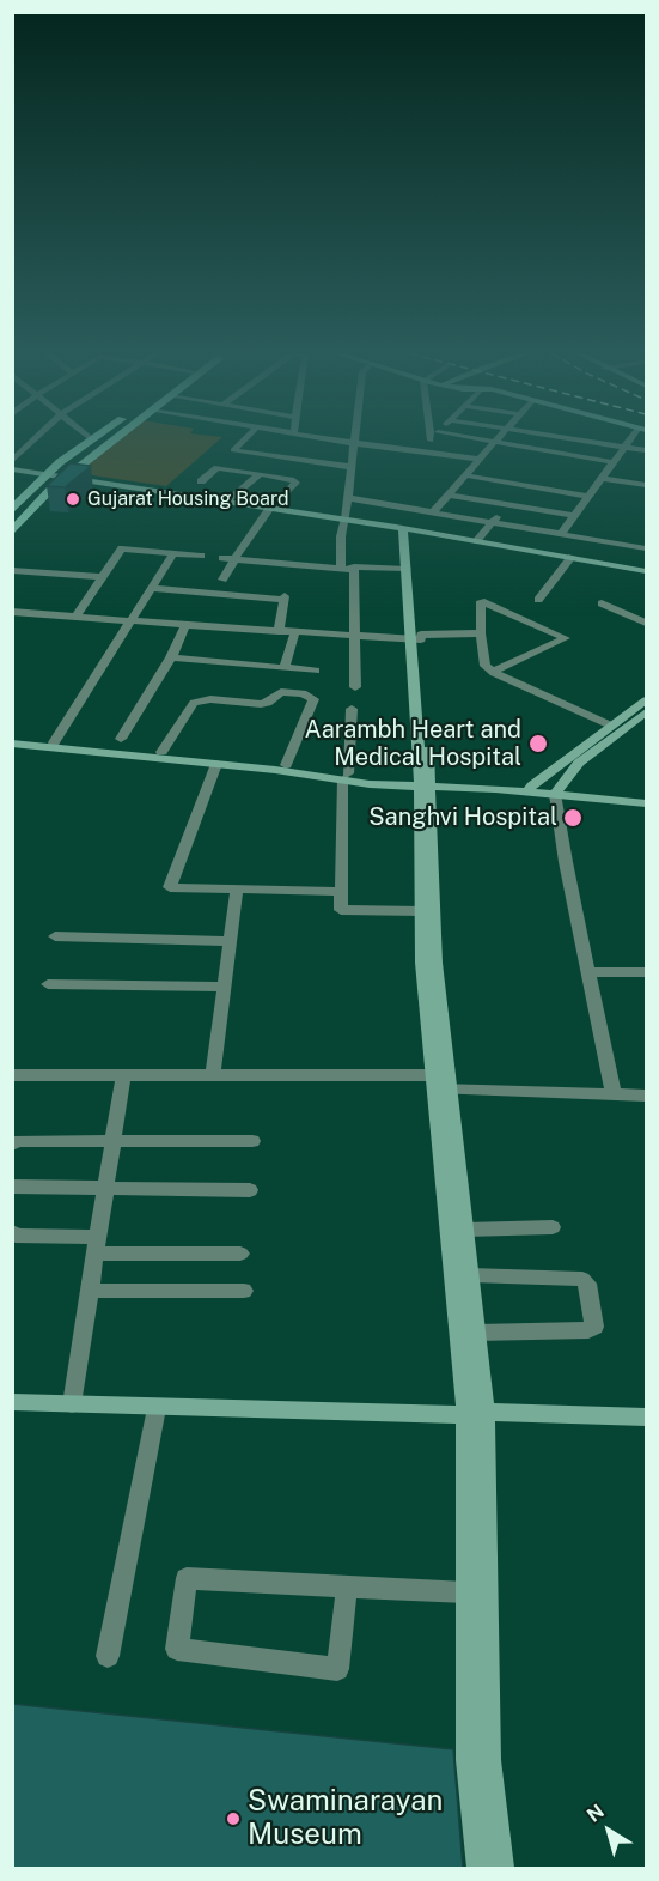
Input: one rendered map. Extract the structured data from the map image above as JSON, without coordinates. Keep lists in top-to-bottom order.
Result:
{
  "places": [
    "Gujarat Housing Board",
    "Aarambh Heart and Medical Hospital",
    "Sanghvi Hospital",
    "Swaminarayan Museum"
  ],
  "north": "top left"
}
